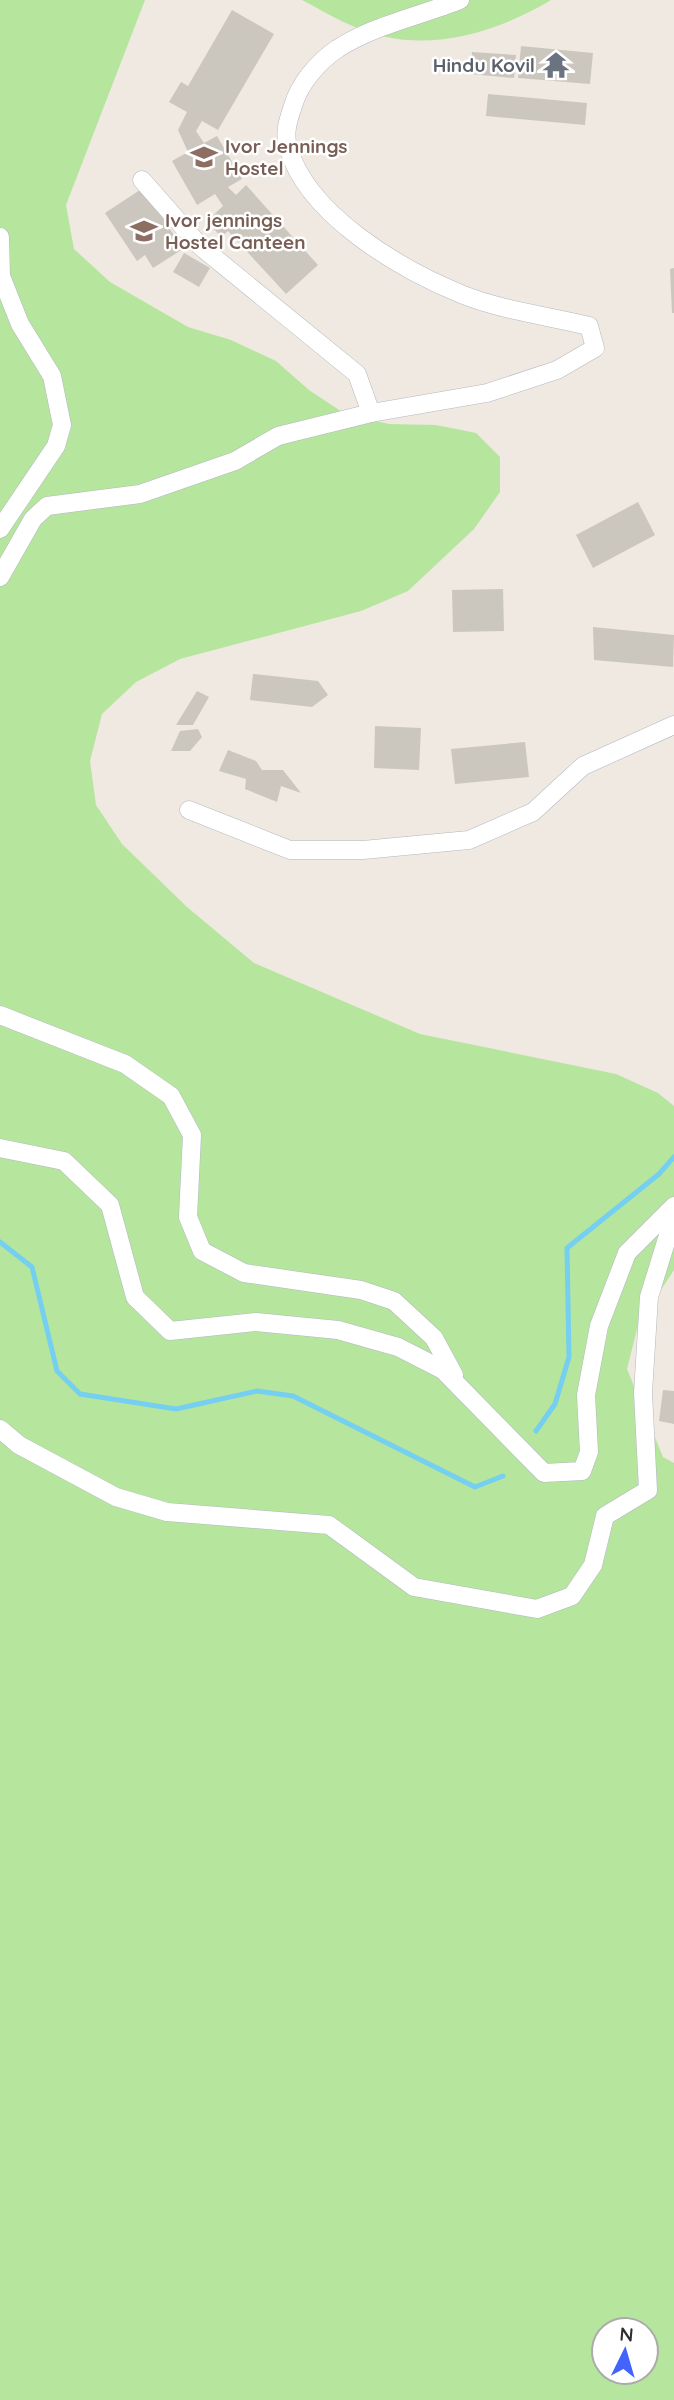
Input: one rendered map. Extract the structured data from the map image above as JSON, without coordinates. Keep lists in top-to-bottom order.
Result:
{
  "places": {
    "temple": ["Hindu Kovil"],
    "school or university": ["Ivor Jennings Hostel", "Ivor jennings Hostel Canteen"]
  },
  "north": "top"
}
